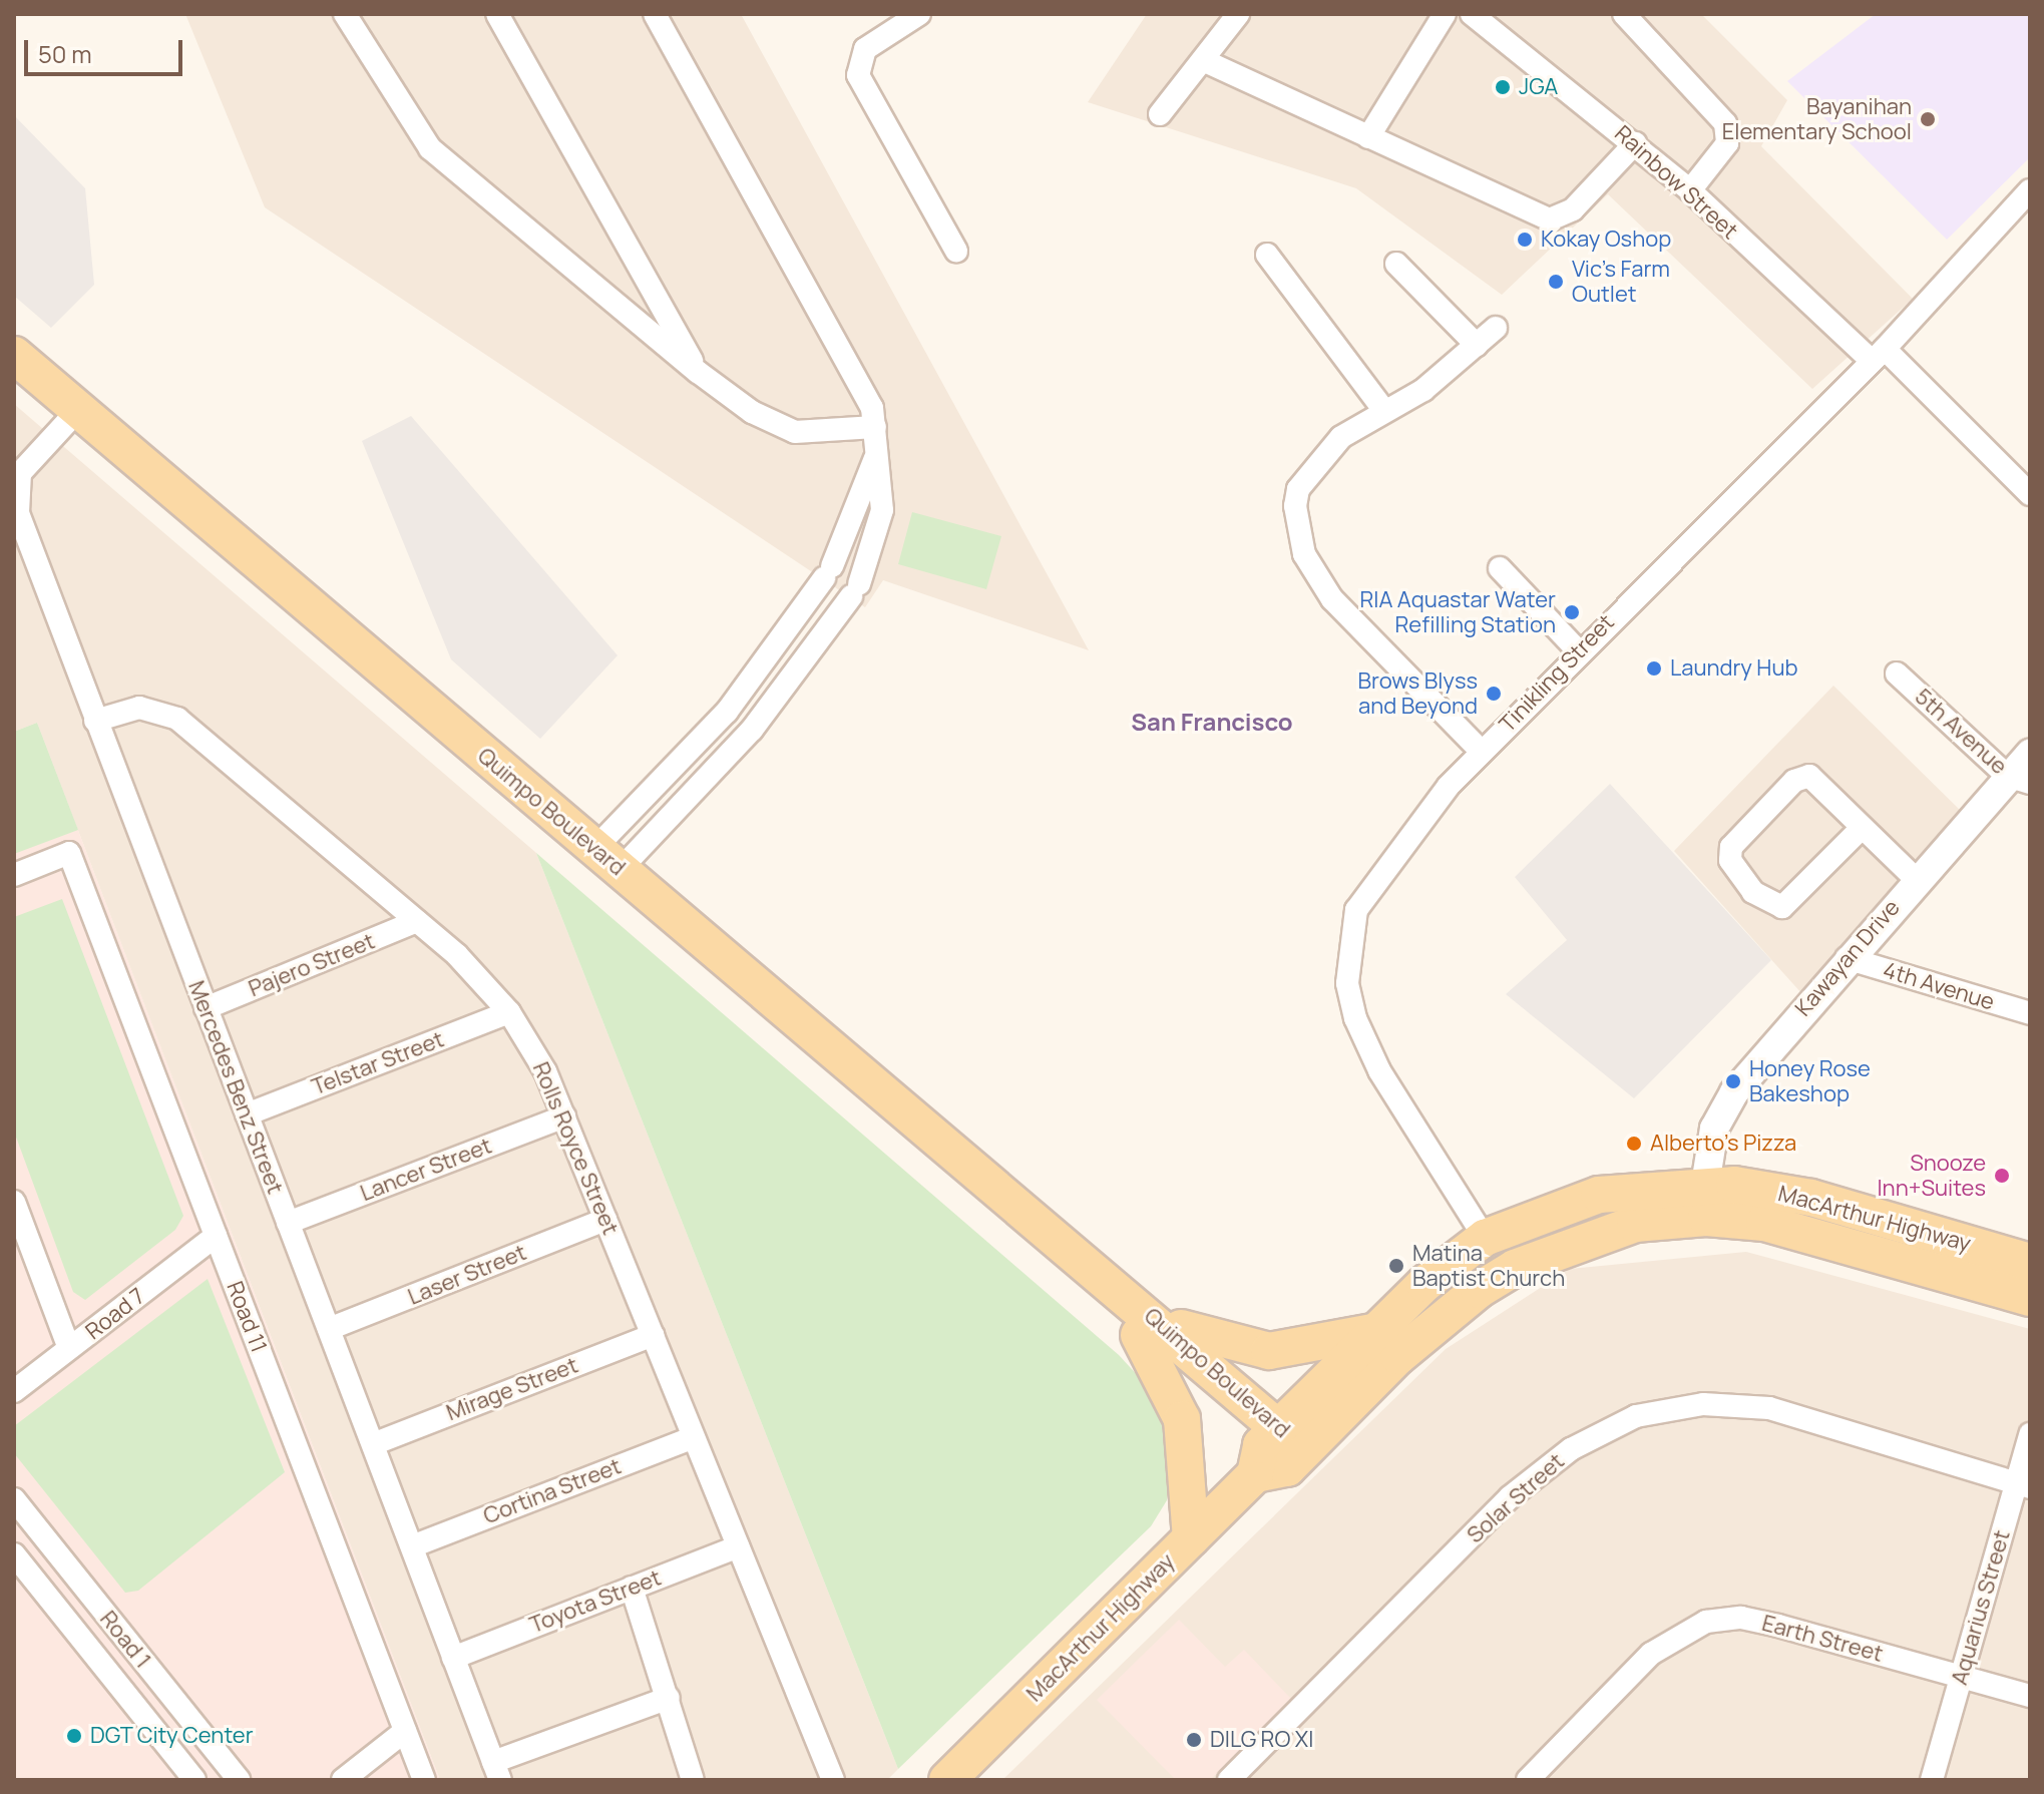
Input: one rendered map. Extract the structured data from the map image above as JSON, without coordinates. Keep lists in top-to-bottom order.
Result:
{
  "streets": {
    "main road": ["Quimpo Boulevard", "MacArthur Highway"],
    "street": [
      "Rainbow Street",
      "Tinikling Street",
      "5th Avenue",
      "Kawayan Drive",
      "Pajero Street",
      "4th Avenue",
      "Telstar Street",
      "Mercedes Benz Street",
      "Rolls Royce Street",
      "Lancer Street",
      "Laser Street",
      "Road 7",
      "Road 11",
      "Mirage Street",
      "Cortina Street",
      "Solar Street",
      "Toyota Street",
      "Aquarius Street",
      "Earth Street",
      "Road 1"
    ]
  },
  "crossings": [
    ["Rainbow Street", "Tinikling Street"],
    ["Tinikling Street", "MacArthur Highway"],
    ["5th Avenue", "Kawayan Drive"],
    ["Quimpo Boulevard", "Mercedes Benz Street"],
    ["Quimpo Boulevard", "MacArthur Highway"],
    ["Kawayan Drive", "4th Avenue"],
    ["Kawayan Drive", "MacArthur Highway"],
    ["Pajero Street", "Mercedes Benz Street"],
    ["Pajero Street", "Rolls Royce Street"],
    ["Telstar Street", "Mercedes Benz Street"],
    ["Telstar Street", "Rolls Royce Street"],
    ["Mercedes Benz Street", "Rolls Royce Street"],
    ["Mercedes Benz Street", "Lancer Street"],
    ["Mercedes Benz Street", "Laser Street"],
    ["Mercedes Benz Street", "Mirage Street"],
    ["Mercedes Benz Street", "Cortina Street"],
    ["Mercedes Benz Street", "Toyota Street"],
    ["Rolls Royce Street", "Lancer Street"],
    ["Rolls Royce Street", "Laser Street"],
    ["Rolls Royce Street", "Mirage Street"],
    ["Rolls Royce Street", "Cortina Street"],
    ["Rolls Royce Street", "Toyota Street"],
    ["Road 7", "Road 11"],
    ["Solar Street", "Aquarius Street"],
    ["Aquarius Street", "Earth Street"]
  ],
  "districts": ["San Francisco"],
  "places": [
    "JGA",
    "Bayanihan Elementary School",
    "Kokay Oshop",
    "Vic's Farm Outlet",
    "RIA Aquastar Water Refilling Station",
    "Laundry Hub",
    "Brows Blyss and Beyond",
    "Honey Rose Bakeshop",
    "Alberto's Pizza",
    "Snooze Inn+Suites",
    "Matina Baptist Church",
    "DGT City Center",
    "DILG RO XI"
  ],
  "scale_bar": "50 m"
}
